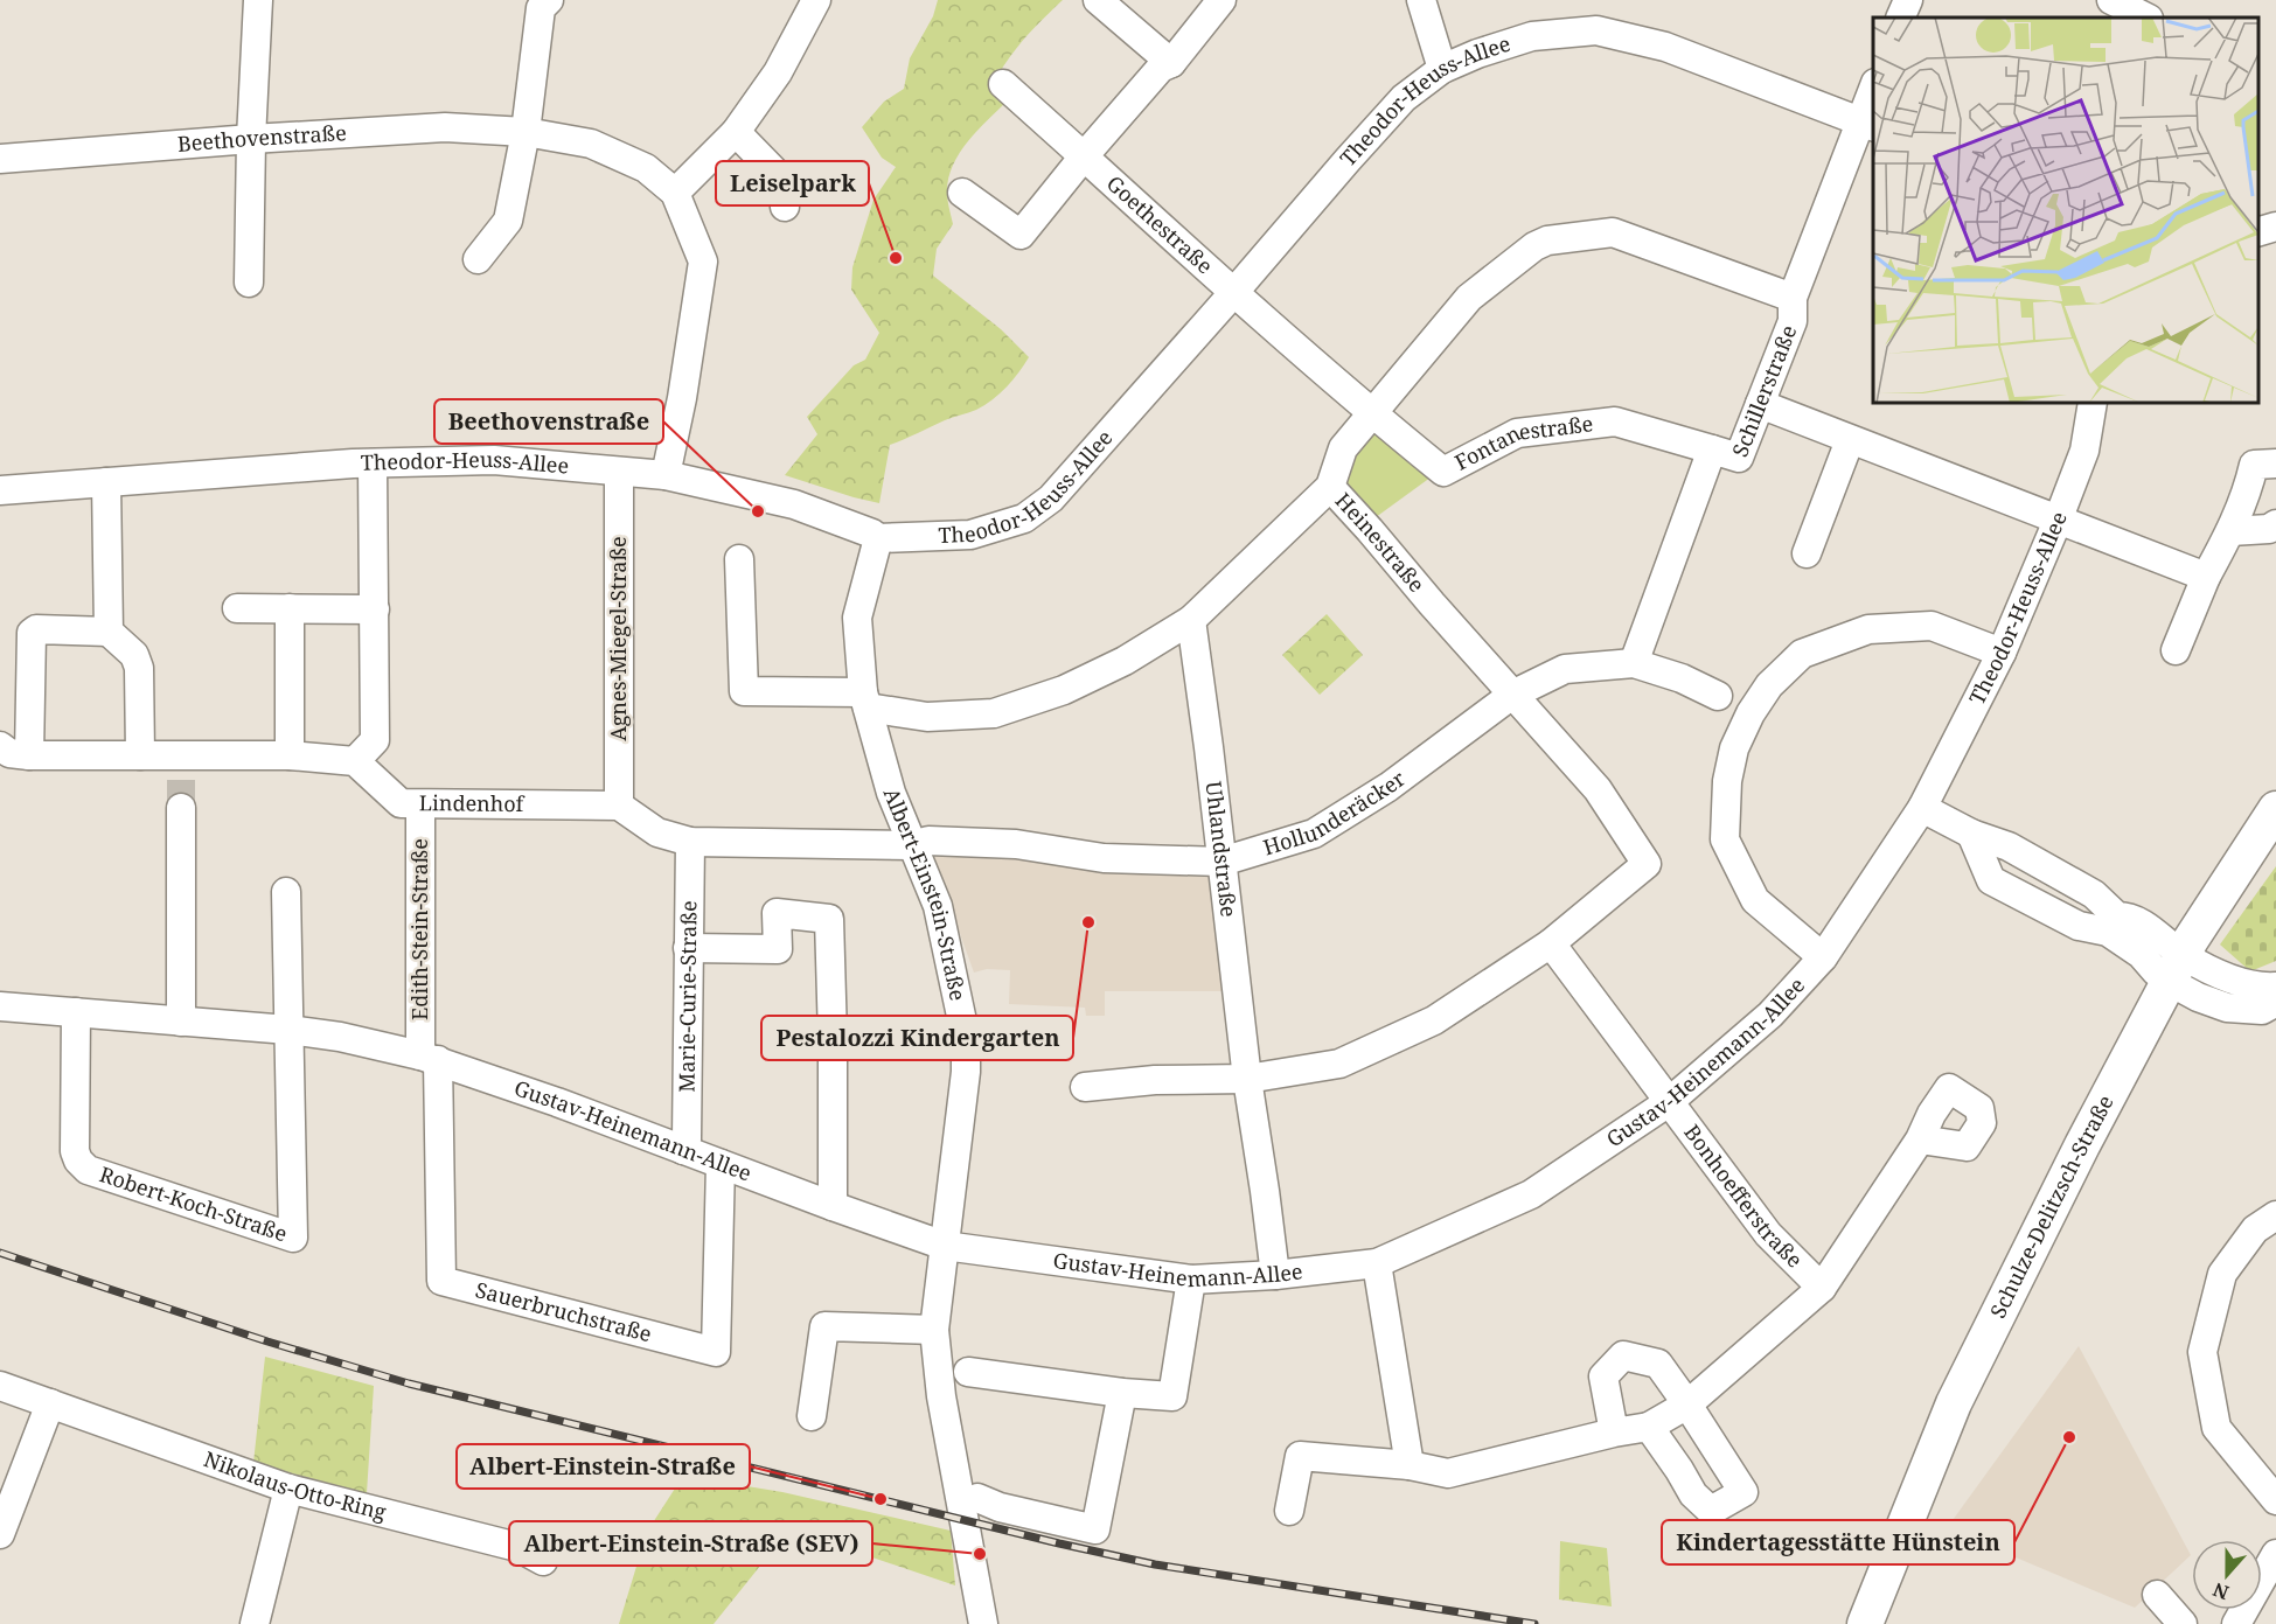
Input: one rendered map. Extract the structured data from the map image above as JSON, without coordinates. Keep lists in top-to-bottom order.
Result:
{
  "streets": {
    "main road": ["Schulze-Delitzsch-Straße"],
    "street": [
      "Theodor-Heuss-Allee",
      "Beethovenstraße",
      "Goethestraße",
      "Schillerstraße",
      "Fontanestraße",
      "Heinestraße",
      "Agnes-Miegel-Straße",
      "Lindenhof",
      "Hollunderäcker",
      "Uhlandstraße",
      "Albert-Einstein-Straße",
      "Edith-Stein-Straße",
      "Marie-Curie-Straße",
      "Gustav-Heinemann-Allee",
      "Bonhoefferstraße",
      "Robert-Koch-Straße",
      "Sauerbruchstraße",
      "Nikolaus-Otto-Ring"
    ]
  },
  "crossings": [
    ["Theodor-Heuss-Allee", "Beethovenstraße"],
    ["Theodor-Heuss-Allee", "Goethestraße"],
    ["Theodor-Heuss-Allee", "Schillerstraße"],
    ["Theodor-Heuss-Allee", "Fontanestraße"],
    ["Theodor-Heuss-Allee", "Agnes-Miegel-Straße"],
    ["Theodor-Heuss-Allee", "Albert-Einstein-Straße"],
    ["Theodor-Heuss-Allee", "Gustav-Heinemann-Allee"],
    ["Goethestraße", "Fontanestraße"],
    ["Schillerstraße", "Fontanestraße"],
    ["Schillerstraße", "Heinestraße"],
    ["Schillerstraße", "Hollunderäcker"],
    ["Fontanestraße", "Heinestraße"],
    ["Heinestraße", "Hollunderäcker"],
    ["Heinestraße", "Uhlandstraße"],
    ["Agnes-Miegel-Straße", "Lindenhof"],
    ["Lindenhof", "Edith-Stein-Straße"],
    ["Hollunderäcker", "Uhlandstraße"],
    ["Hollunderäcker", "Albert-Einstein-Straße"],
    ["Uhlandstraße", "Gustav-Heinemann-Allee"],
    ["Albert-Einstein-Straße", "Gustav-Heinemann-Allee"],
    ["Edith-Stein-Straße", "Gustav-Heinemann-Allee"],
    ["Edith-Stein-Straße", "Sauerbruchstraße"],
    ["Marie-Curie-Straße", "Gustav-Heinemann-Allee"],
    ["Gustav-Heinemann-Allee", "Bonhoefferstraße"],
    ["Gustav-Heinemann-Allee", "Robert-Koch-Straße"],
    ["Gustav-Heinemann-Allee", "Sauerbruchstraße"]
  ],
  "places": [
    "Leiselpark",
    "Beethovenstraße",
    "Pestalozzi Kindergarten",
    "Kindertagesstätte Hünstein",
    "Albert-Einstein-Straße",
    "Albert-Einstein-Straße (SEV)"
  ],
  "north": "bottom"
}
